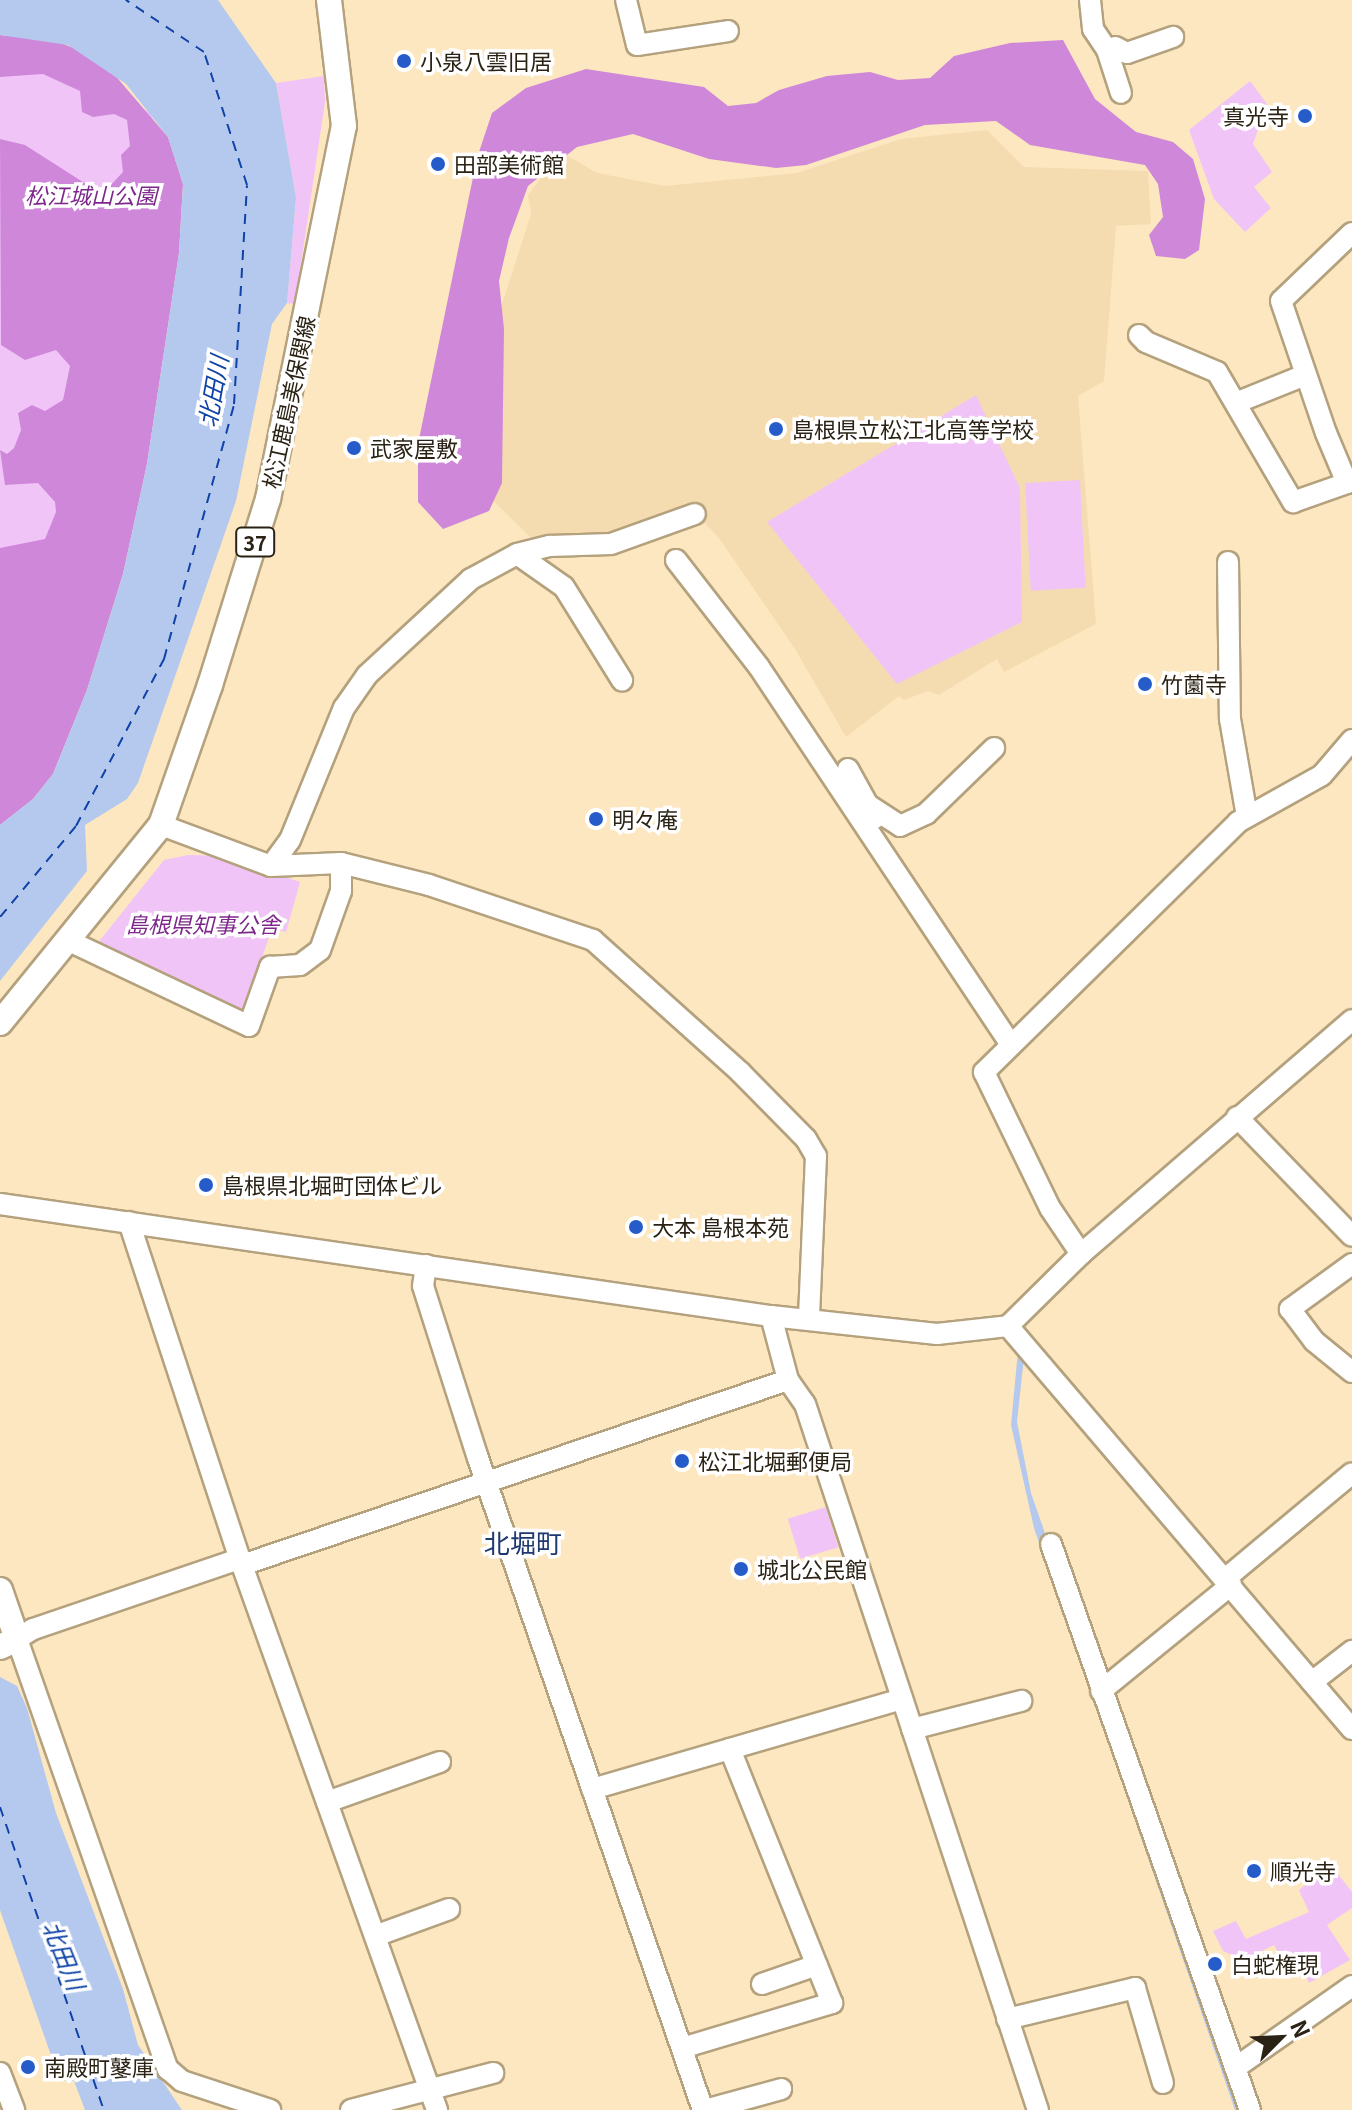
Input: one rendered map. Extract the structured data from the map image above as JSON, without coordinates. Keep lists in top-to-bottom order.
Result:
{
  "streets": {
    "main road": ["松江鹿島美保関線", "37"]
  },
  "districts": ["北堀町"],
  "water": ["北田川"],
  "parks": ["松江城山公園", "島根県知事公舎"],
  "places": [
    "小泉八雲旧居",
    "真光寺",
    "田部美術館",
    "島根県立松江北高等学校",
    "武家屋敷",
    "竹薗寺",
    "明々庵",
    "島根県北堀町団体ビル",
    "大本 島根本苑",
    "松江北堀郵便局",
    "城北公民館",
    "順光寺",
    "白蛇権現",
    "南殿町鼕庫"
  ],
  "north": "top right"
}
